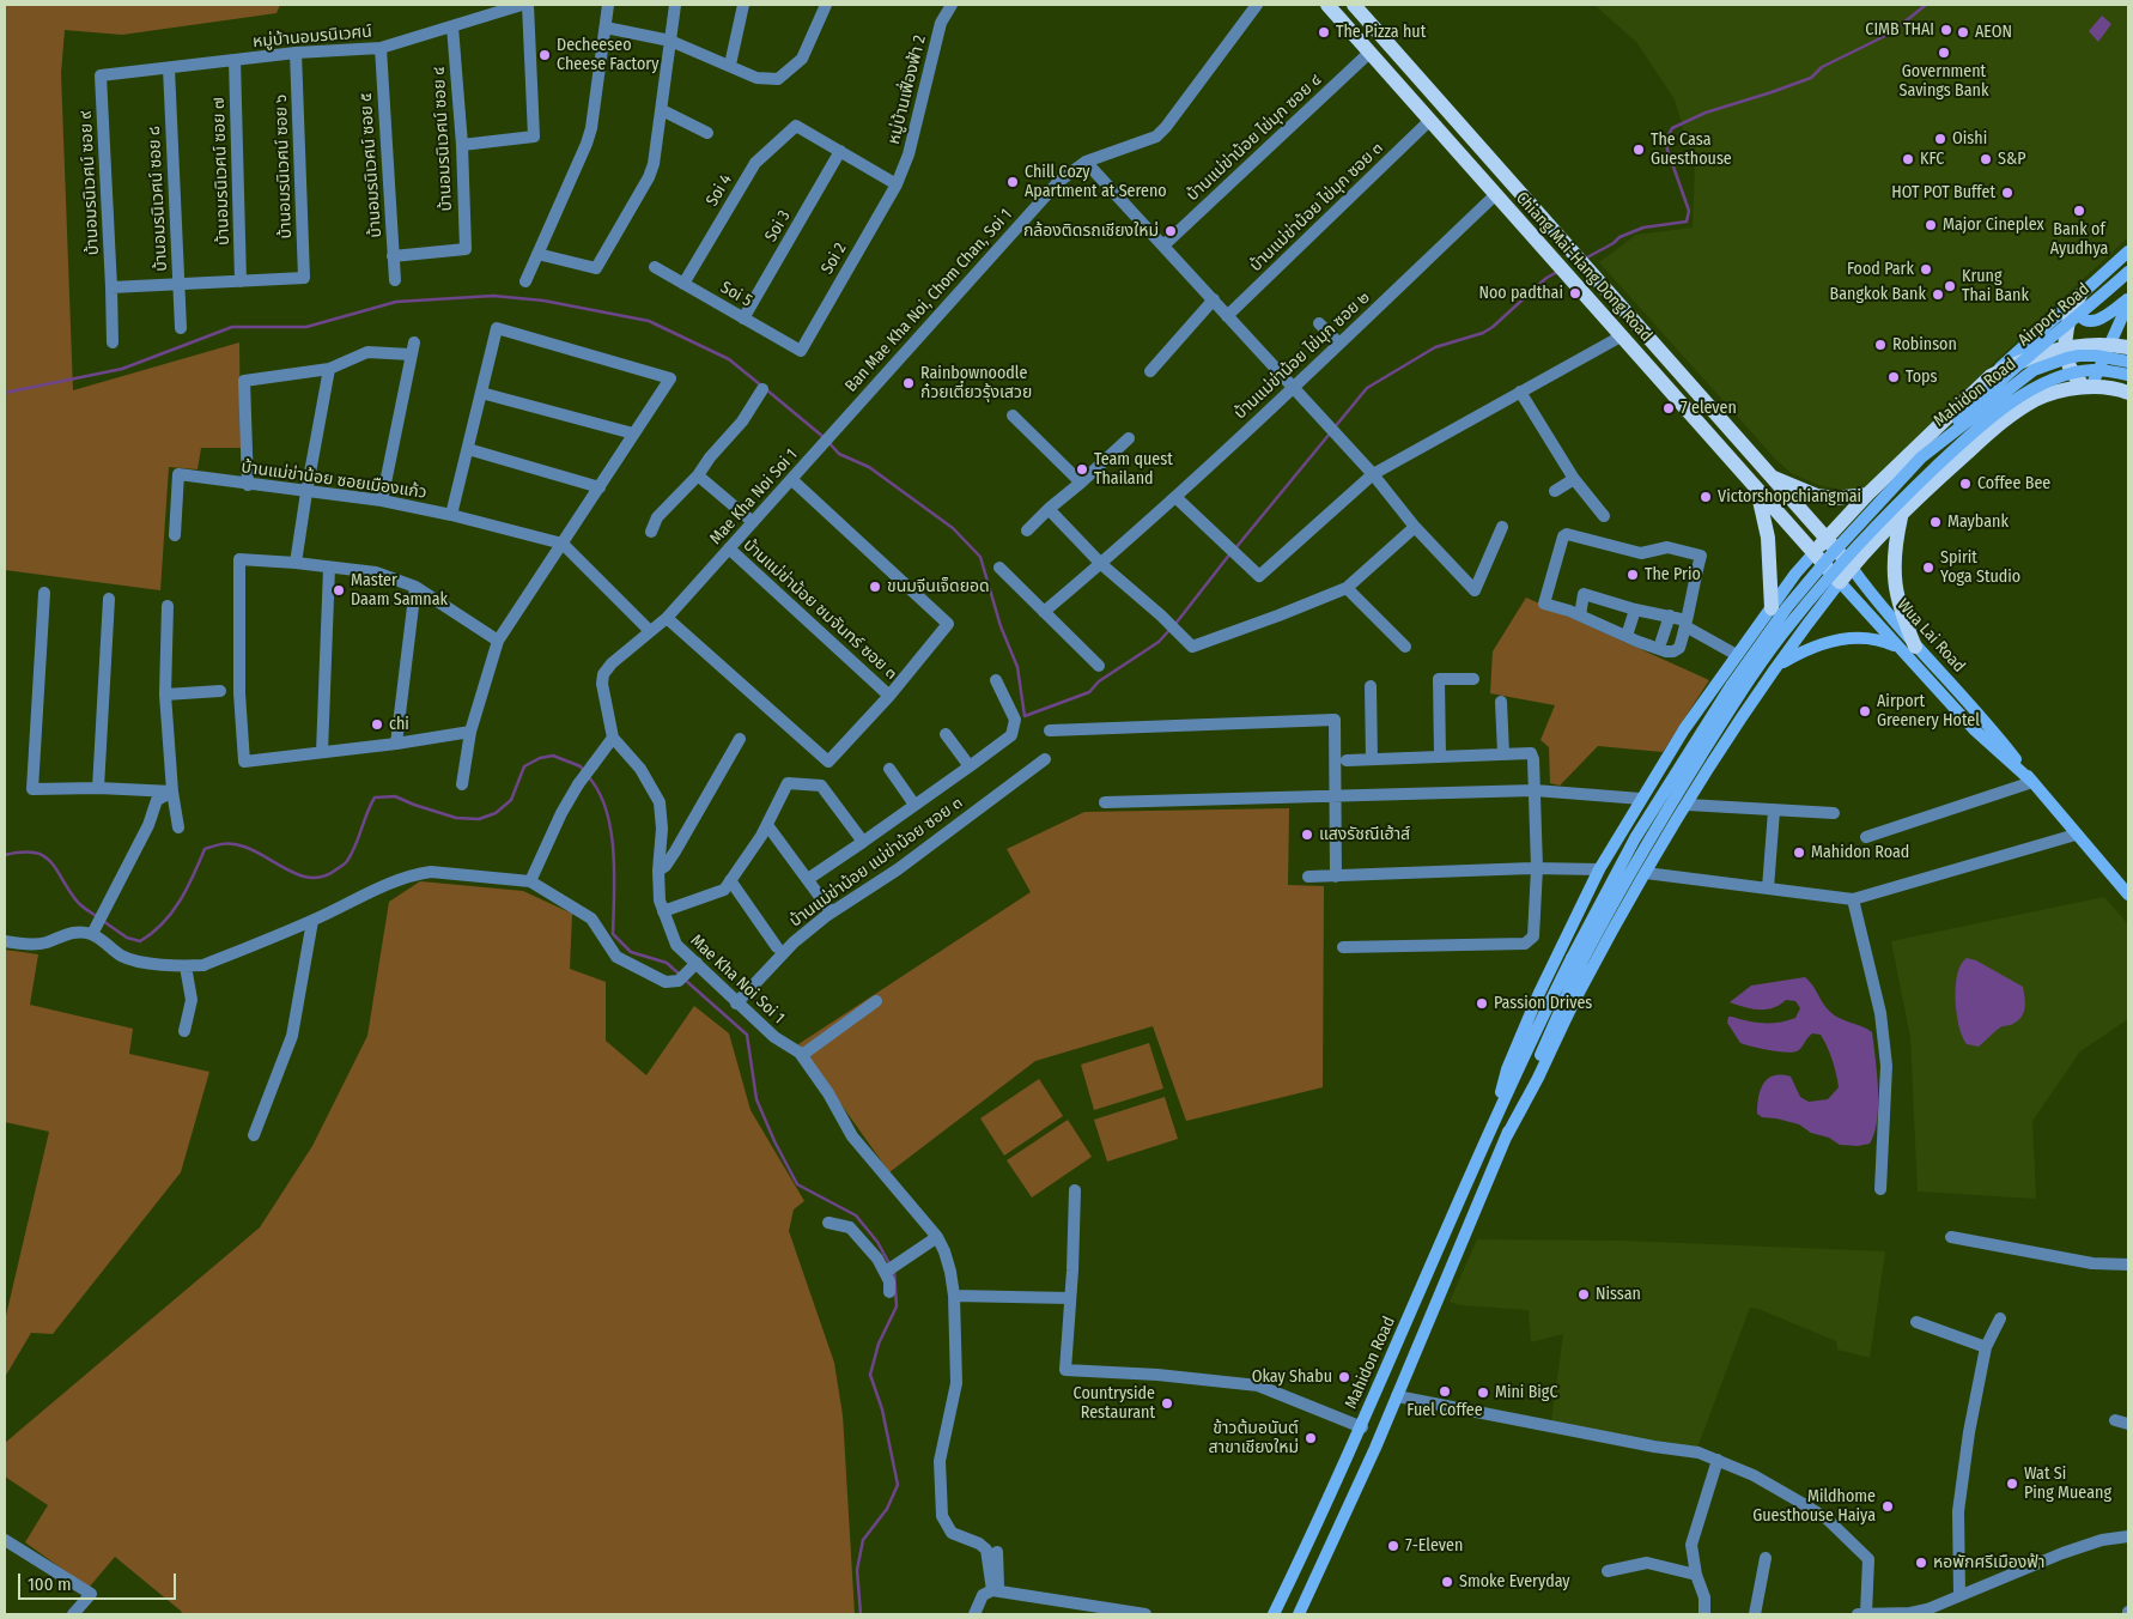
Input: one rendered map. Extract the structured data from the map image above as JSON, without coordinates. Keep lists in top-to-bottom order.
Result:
{
  "streets": {
    "main road": [
      "Chiang Mai-Hang Dong Road",
      "Airport Road",
      "Mahidon Road",
      "Wua Lai Road"
    ],
    "street": [
      "หมู่บ้านอมรนิเวศน์",
      "หมู่บ้านเฟื่องฟ้า 2",
      "บ้านแม่ข่าน้อย ไข่มุก ซอย ๔",
      "บ้านอมรนิเวศน์ ซอย ๔",
      "บ้านอมรนิเวศน์ ซอย ๕",
      "บ้านอมรนิเวศน์ ซอย ๖",
      "บ้านอมรนิเวศน์ ซอย ๗",
      "บ้านอมรนิเวศน์ ซอย ๙",
      "Soi 4",
      "บ้านอมรนิเวศน์ ซอย ๘",
      "บ้านแม่ข่าน้อย ไข่มุก ซอย ๓",
      "Soi 3",
      "Soi 2",
      "Soi 5",
      "Ban Mae Kha Noi, Chom Chan, Soi 1",
      "บ้านแม่ข่าน้อย ไข่มุก ซอย ๒",
      "บ้านแม่ข่าน้อย ซอยเมืองแก้ว",
      "Mae Kha Noi Soi 1",
      "บ้านแม่ข่าน้อย ชมจันทร์ ซอย ๓",
      "บ้านแม่ข่าน้อย แม่ข่าน้อย ซอย ๓"
    ]
  },
  "crossings": [
    ["หมู่บ้านอมรนิเวศน์", "บ้านอมรนิเวศน์ ซอย ๔"],
    ["หมู่บ้านอมรนิเวศน์", "บ้านอมรนิเวศน์ ซอย ๕"],
    ["หมู่บ้านอมรนิเวศน์", "บ้านอมรนิเวศน์ ซอย ๖"],
    ["หมู่บ้านอมรนิเวศน์", "บ้านอมรนิเวศน์ ซอย ๗"],
    ["หมู่บ้านอมรนิเวศน์", "บ้านอมรนิเวศน์ ซอย ๙"],
    ["หมู่บ้านอมรนิเวศน์", "บ้านอมรนิเวศน์ ซอย ๘"],
    ["หมู่บ้านเฟื่องฟ้า 2", "Soi 2"],
    ["บ้านแม่ข่าน้อย ไข่มุก ซอย ๔", "Chiang Mai-Hang Dong Road"],
    ["บ้านอมรนิเวศน์ ซอย ๔", "บ้านอมรนิเวศน์ ซอย ๕"],
    ["บ้านอมรนิเวศน์ ซอย ๖", "บ้านอมรนิเวศน์ ซอย ๗"],
    ["Soi 4", "Soi 3"],
    ["Soi 4", "Soi 5"],
    ["บ้านแม่ข่าน้อย ไข่มุก ซอย ๓", "Chiang Mai-Hang Dong Road"],
    ["Soi 3", "Soi 5"],
    ["Soi 2", "Soi 5"],
    ["Chiang Mai-Hang Dong Road", "บ้านแม่ข่าน้อย ไข่มุก ซอย ๒"],
    ["Chiang Mai-Hang Dong Road", "Mahidon Road"],
    ["Chiang Mai-Hang Dong Road", "Wua Lai Road"],
    ["Ban Mae Kha Noi, Chom Chan, Soi 1", "Mae Kha Noi Soi 1"],
    ["Airport Road", "Mahidon Road"],
    ["Mahidon Road", "Wua Lai Road"],
    ["Mae Kha Noi Soi 1", "บ้านแม่ข่าน้อย ชมจันทร์ ซอย ๓"],
    ["Mae Kha Noi Soi 1", "บ้านแม่ข่าน้อย แม่ข่าน้อย ซอย ๓"]
  ],
  "places": [
    "CIMB THAI",
    "The Pizza hut",
    "AEON",
    "Government Savings Bank",
    "Decheeseo Cheese Factory",
    "Oishi",
    "The Casa Guesthouse",
    "KFC",
    "S&P",
    "Chill Cozy Apartment at Sereno",
    "HOT POT Buffet",
    "Bank of Ayudhya",
    "Major Cineplex",
    "กล้องติดรถเชียงใหม่",
    "Food Park",
    "Krung Thai Bank",
    "Noo padthai",
    "Bangkok Bank",
    "Robinson",
    "Tops",
    "Rainbownoodle ก๋วยเตี๋ยวรุ้งเสวย",
    "7 eleven",
    "Team quest Thailand",
    "Coffee Bee",
    "Victorshopchiangmai",
    "Maybank",
    "Spirit Yoga Studio",
    "The Prio",
    "ขนมจีนเจ็ดยอด",
    "Master Daam Samnak",
    "Airport Greenery Hotel",
    "chi",
    "แสงรัชณีเฮ้าส์",
    "Mahidon Road",
    "Passion Drives",
    "Nissan",
    "Okay Shabu",
    "Fuel Coffee",
    "Mini BigC",
    "Countryside Restaurant",
    "ข้าวต้มอนันต์ สาขาเชียงใหม่",
    "Wat Si Ping Mueang",
    "Mildhome Guesthouse Haiya",
    "7-Eleven",
    "หอพักศรีเมืองฟ้า",
    "Smoke Everyday"
  ],
  "scale_bar": "100 m"
}
